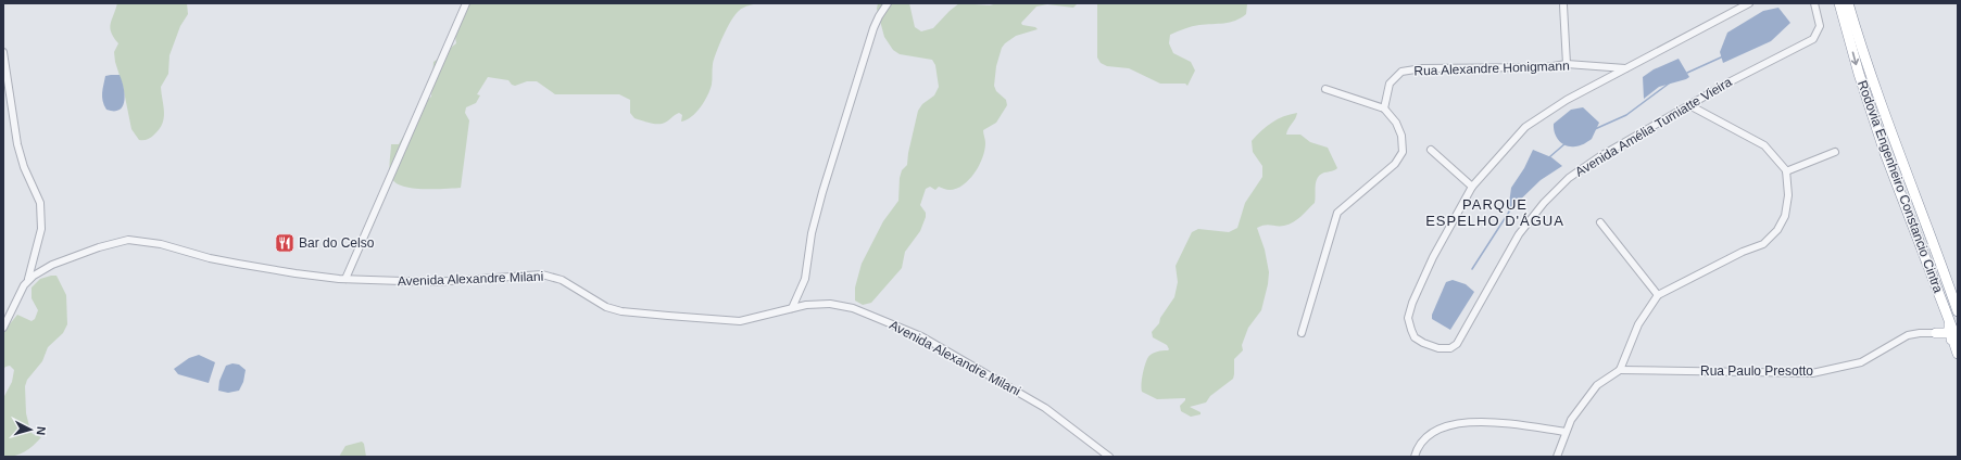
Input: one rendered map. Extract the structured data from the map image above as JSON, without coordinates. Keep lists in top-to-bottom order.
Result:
{
  "streets": {
    "highway": ["Rodovia Engenheiro Constancio Cintra"],
    "street": [
      "Rua Alexandre Honigmann",
      "Avenida Amélia Tumiatte Vieira",
      "Avenida Alexandre Milani",
      "Rua Paulo Presotto"
    ]
  },
  "crossings": [
    ["Rua Alexandre Honigmann", "Avenida Amélia Tumiatte Vieira"]
  ],
  "districts": ["PARQUE ESPELHO D'ÁGUA"],
  "places": {
    "restaurant": ["Bar do Celso"]
  },
  "north": "right"
}
